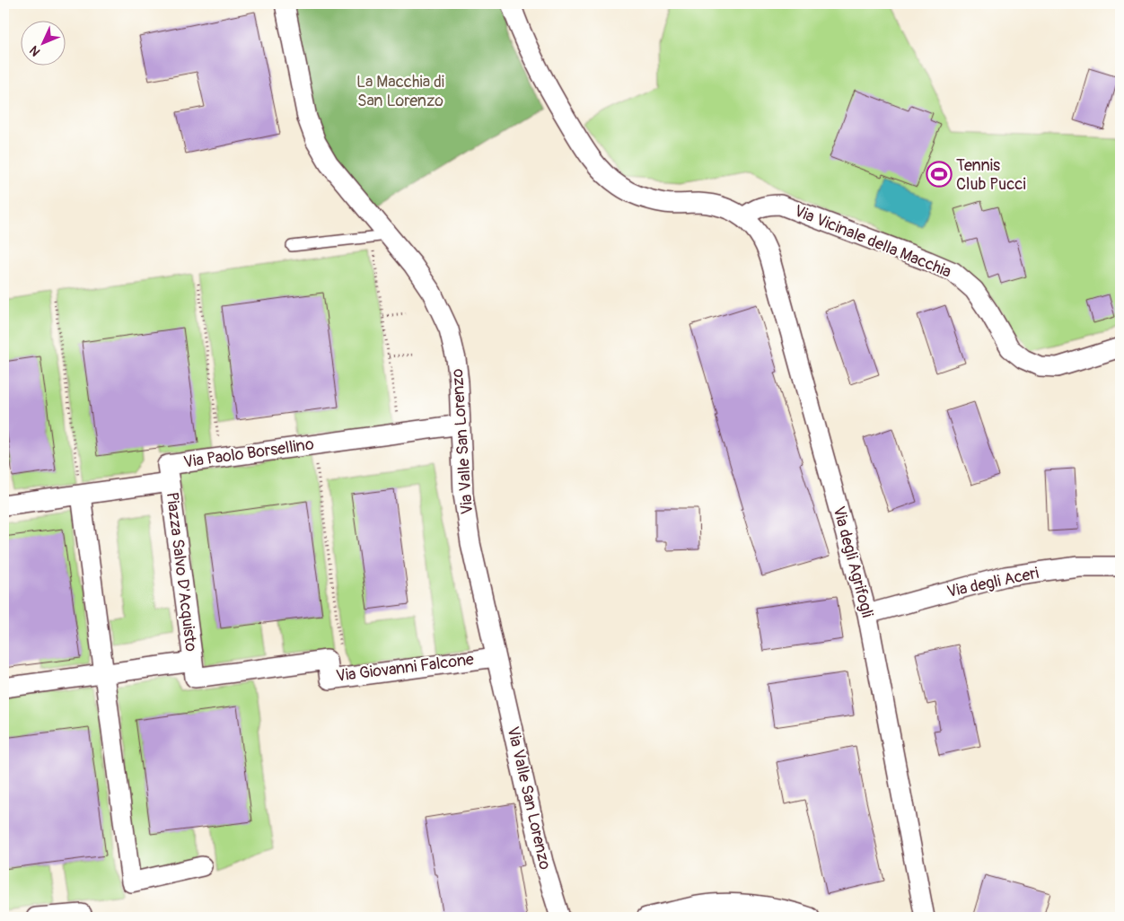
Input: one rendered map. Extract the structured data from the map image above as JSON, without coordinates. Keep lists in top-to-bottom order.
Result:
{
  "streets": {
    "street": [
      "Via Vicinale della Macchia",
      "Via Valle San Lorenzo",
      "Via Paolo Borsellino",
      "Via degli Agrifogli",
      "Piazza Salvo D'Acquisto",
      "Via degli Aceri",
      "Via Giovanni Falcone"
    ]
  },
  "crossings": [
    ["Via Vicinale della Macchia", "Via degli Agrifogli"],
    ["Via Valle San Lorenzo", "Via Paolo Borsellino"],
    ["Via Valle San Lorenzo", "Via Giovanni Falcone"],
    ["Via Paolo Borsellino", "Piazza Salvo D'Acquisto"],
    ["Via degli Agrifogli", "Via degli Aceri"],
    ["Piazza Salvo D'Acquisto", "Via Giovanni Falcone"]
  ],
  "parks": ["La Macchia di San Lorenzo"],
  "places": {
    "sports": ["Tennis Club Pucci"]
  },
  "north": "bottom left"
}
